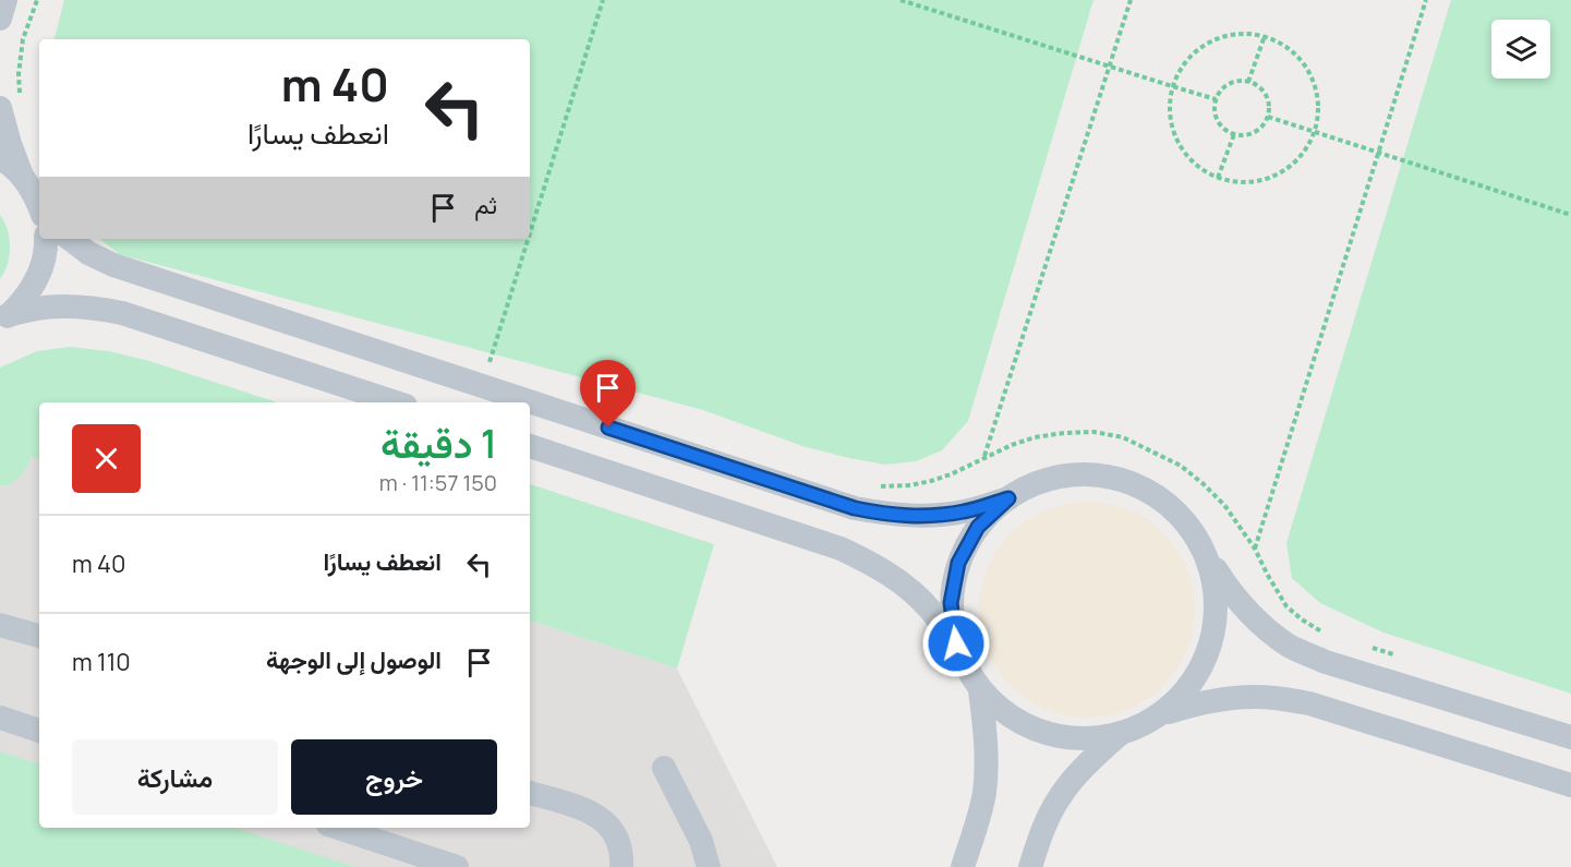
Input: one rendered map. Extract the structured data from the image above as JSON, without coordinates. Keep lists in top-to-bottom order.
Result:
{
  "page": {
    "turn": ["40 m", "انعطف يسارًا"],
    "then": "ثم",
    "heading": ["1 دقيقة", "150 m · 11:57"],
    "list": [
      {
        "name": "انعطف يسارًا",
        "value": "40 m"
      },
      {
        "name": "الوصول إلى الوجهة",
        "value": "110 m"
      }
    ],
    "buttons": ["خروج", "مشاركة"]
  }
}
